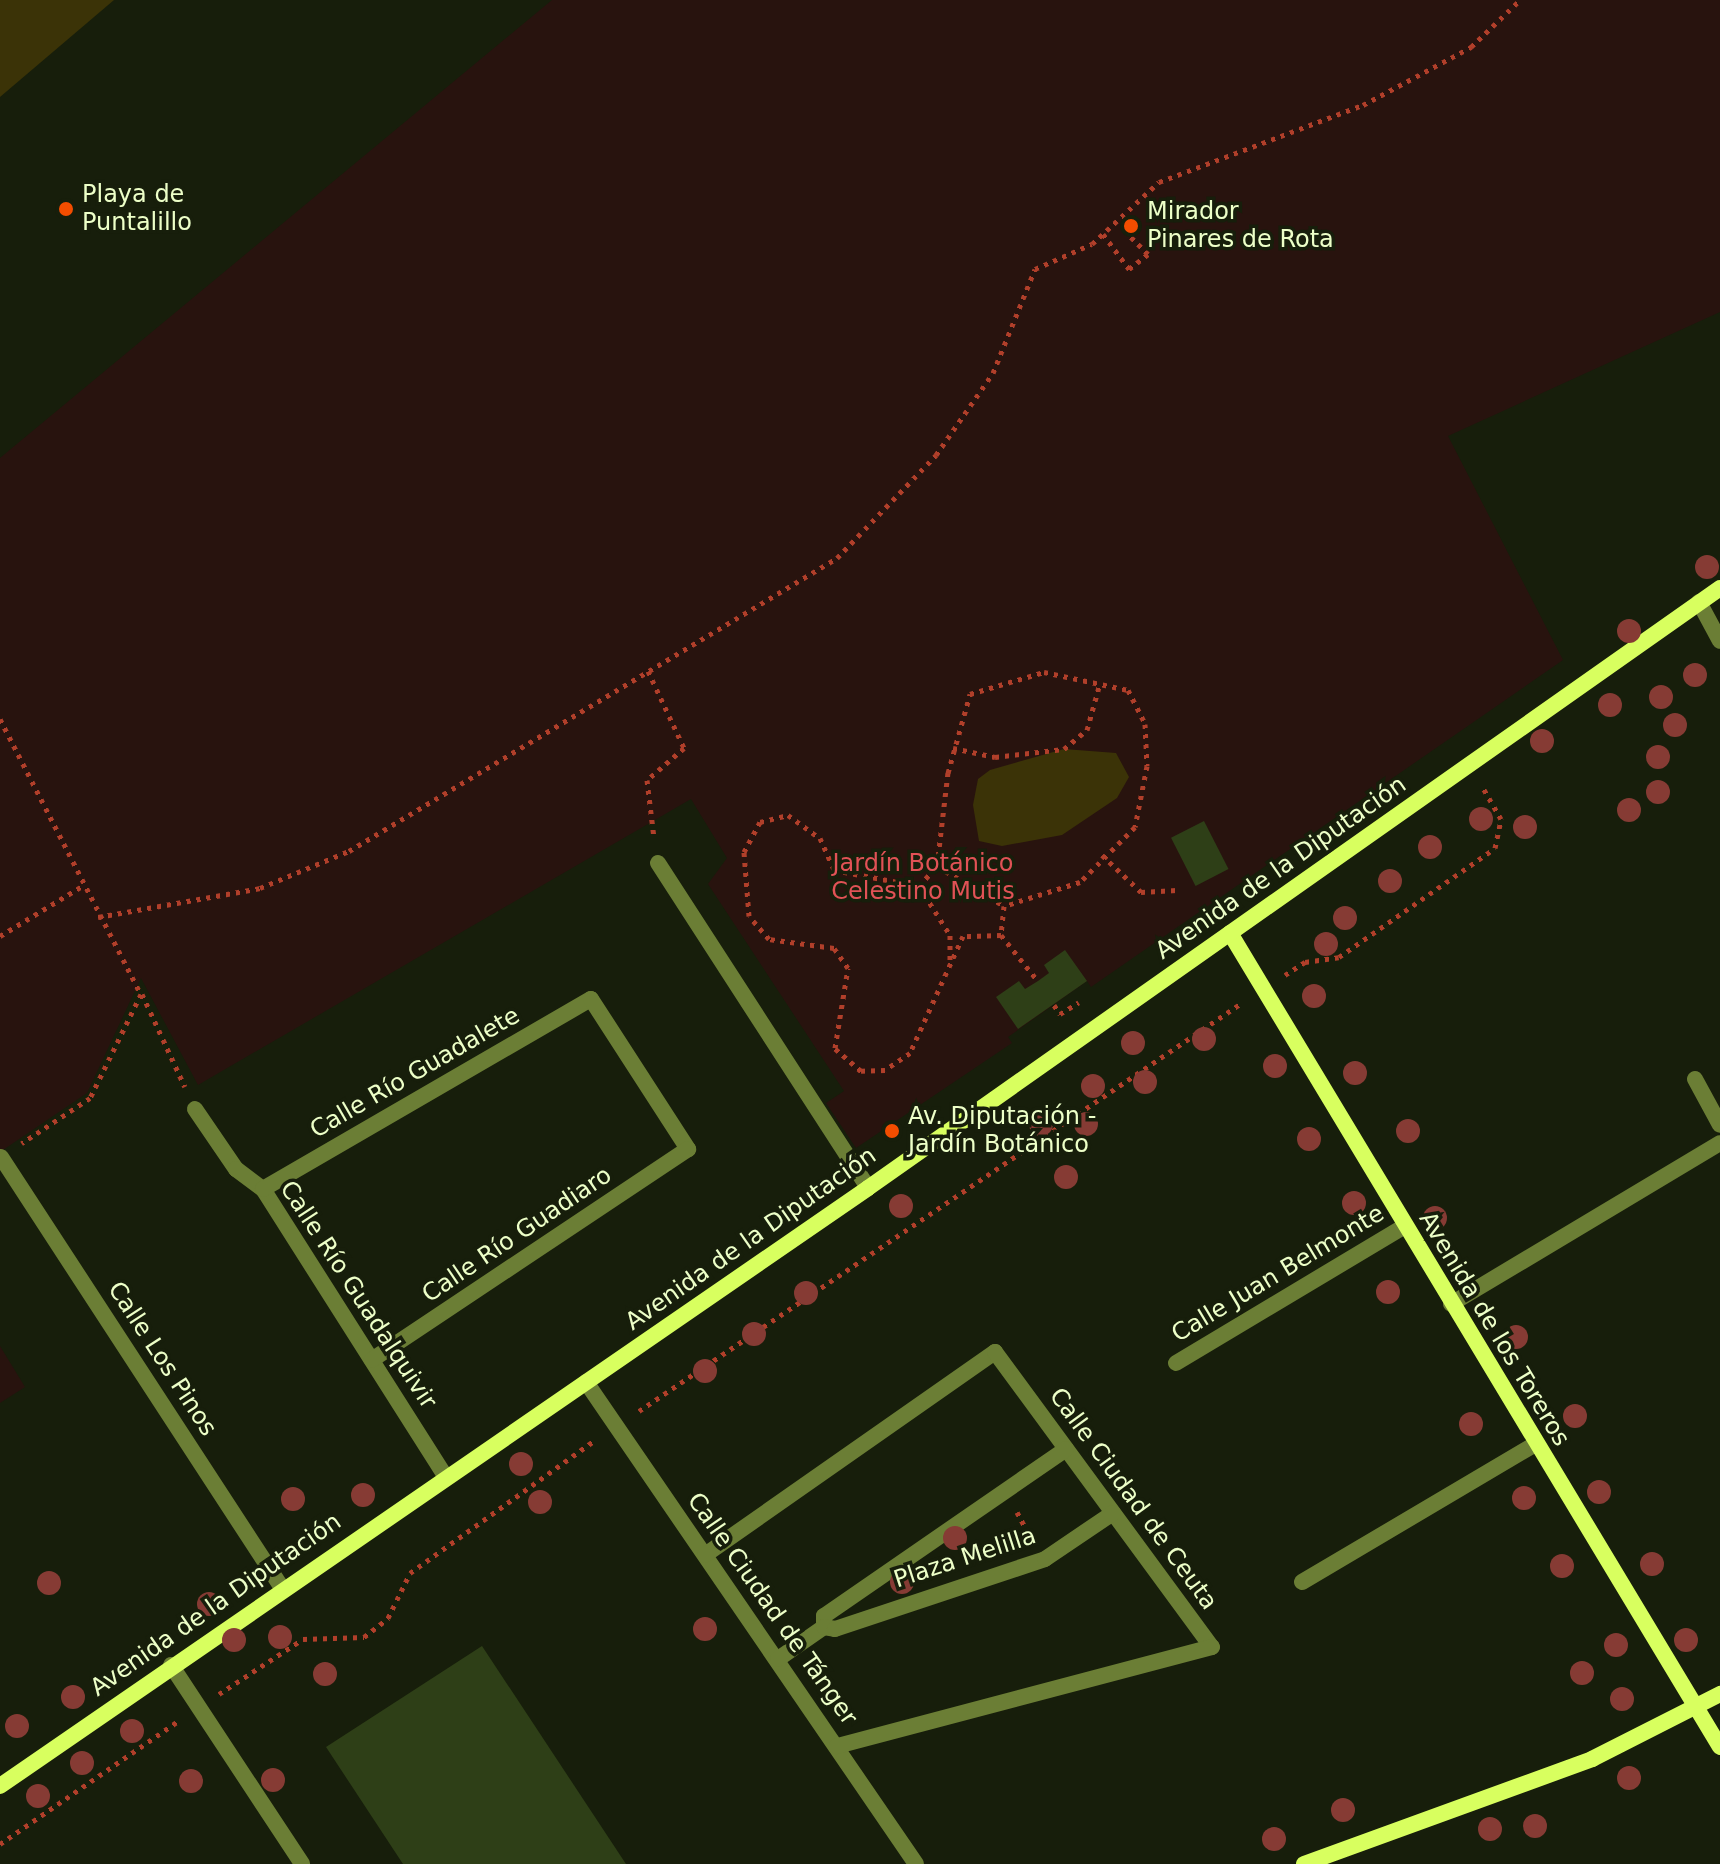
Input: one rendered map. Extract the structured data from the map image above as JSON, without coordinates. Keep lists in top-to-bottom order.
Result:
{
  "streets": {
    "street": [
      "Avenida de la Diputación",
      "Calle Río Guadalete",
      "Calle Río Guadiaro",
      "Calle Juan Belmonte",
      "Calle Río Guadalquivir",
      "Avenida de los Toreros",
      "Calle Los Pinos",
      "Calle Ciudad de Ceuta",
      "Plaza Melilla",
      "Calle Ciudad de Tánger"
    ]
  },
  "crossings": [
    ["Avenida de la Diputación", "Calle Río Guadalquivir"],
    ["Avenida de la Diputación", "Avenida de los Toreros"],
    ["Avenida de la Diputación", "Calle Los Pinos"],
    ["Avenida de la Diputación", "Calle Ciudad de Tánger"],
    ["Calle Río Guadalete", "Calle Río Guadiaro"],
    ["Calle Río Guadalete", "Calle Río Guadalquivir"],
    ["Calle Río Guadiaro", "Calle Río Guadalquivir"],
    ["Calle Juan Belmonte", "Avenida de los Toreros"],
    ["Calle Ciudad de Ceuta", "Plaza Melilla"],
    ["Calle Ciudad de Ceuta", "Calle Ciudad de Tánger"],
    ["Plaza Melilla", "Calle Ciudad de Tánger"]
  ],
  "parks": ["Jardín Botánico Celestino Mutis"],
  "places": ["Playa de Puntalillo", "Mirador Pinares de Rota", "Av. Diputación - Jardín Botánico"]
}
